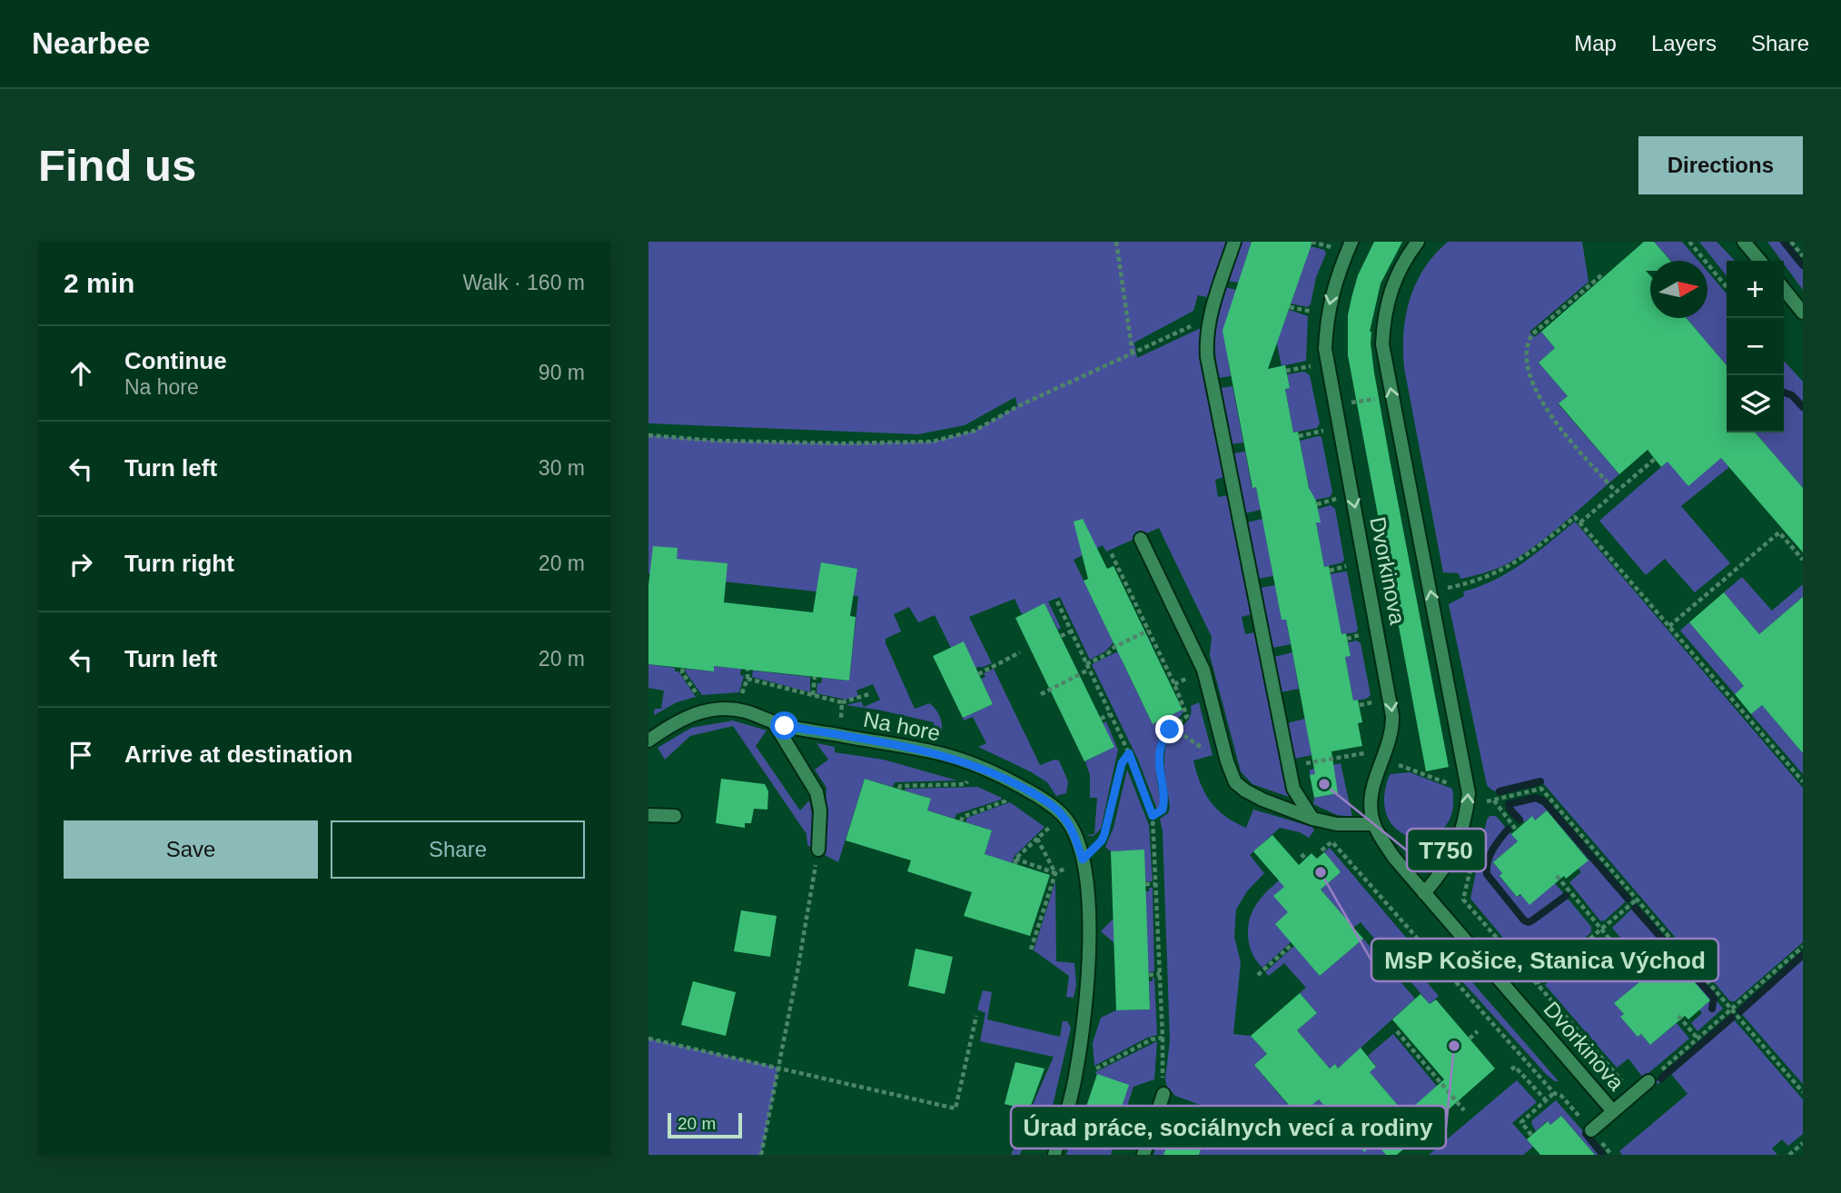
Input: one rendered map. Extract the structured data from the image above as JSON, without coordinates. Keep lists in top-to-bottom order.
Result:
{
  "streets": {
    "street": ["Dvorkinova", "Na hore"]
  },
  "places": ["T750", "MsP Košice, Stanica Východ", "Úrad práce, sociálnych vecí a rodiny"],
  "scale_bar": "20 m",
  "north": "right",
  "page": {
    "header": "Nearbee",
    "nav": ["Map", "Layers", "Share"],
    "buttons": [
      "Directions",
      ["Save", "Share"]
    ],
    "title": "Find us",
    "heading": ["2 min", "Walk · 160 m"],
    "map_buttons": ["+", "−"],
    "list": [
      ["Continue", "Na hore", "90 m"],
      ["Turn left", "30 m"],
      ["Turn right", "20 m"],
      ["Turn left", "20 m"],
      "Arrive at destination"
    ],
    "scale": "20 m"
  }
}
